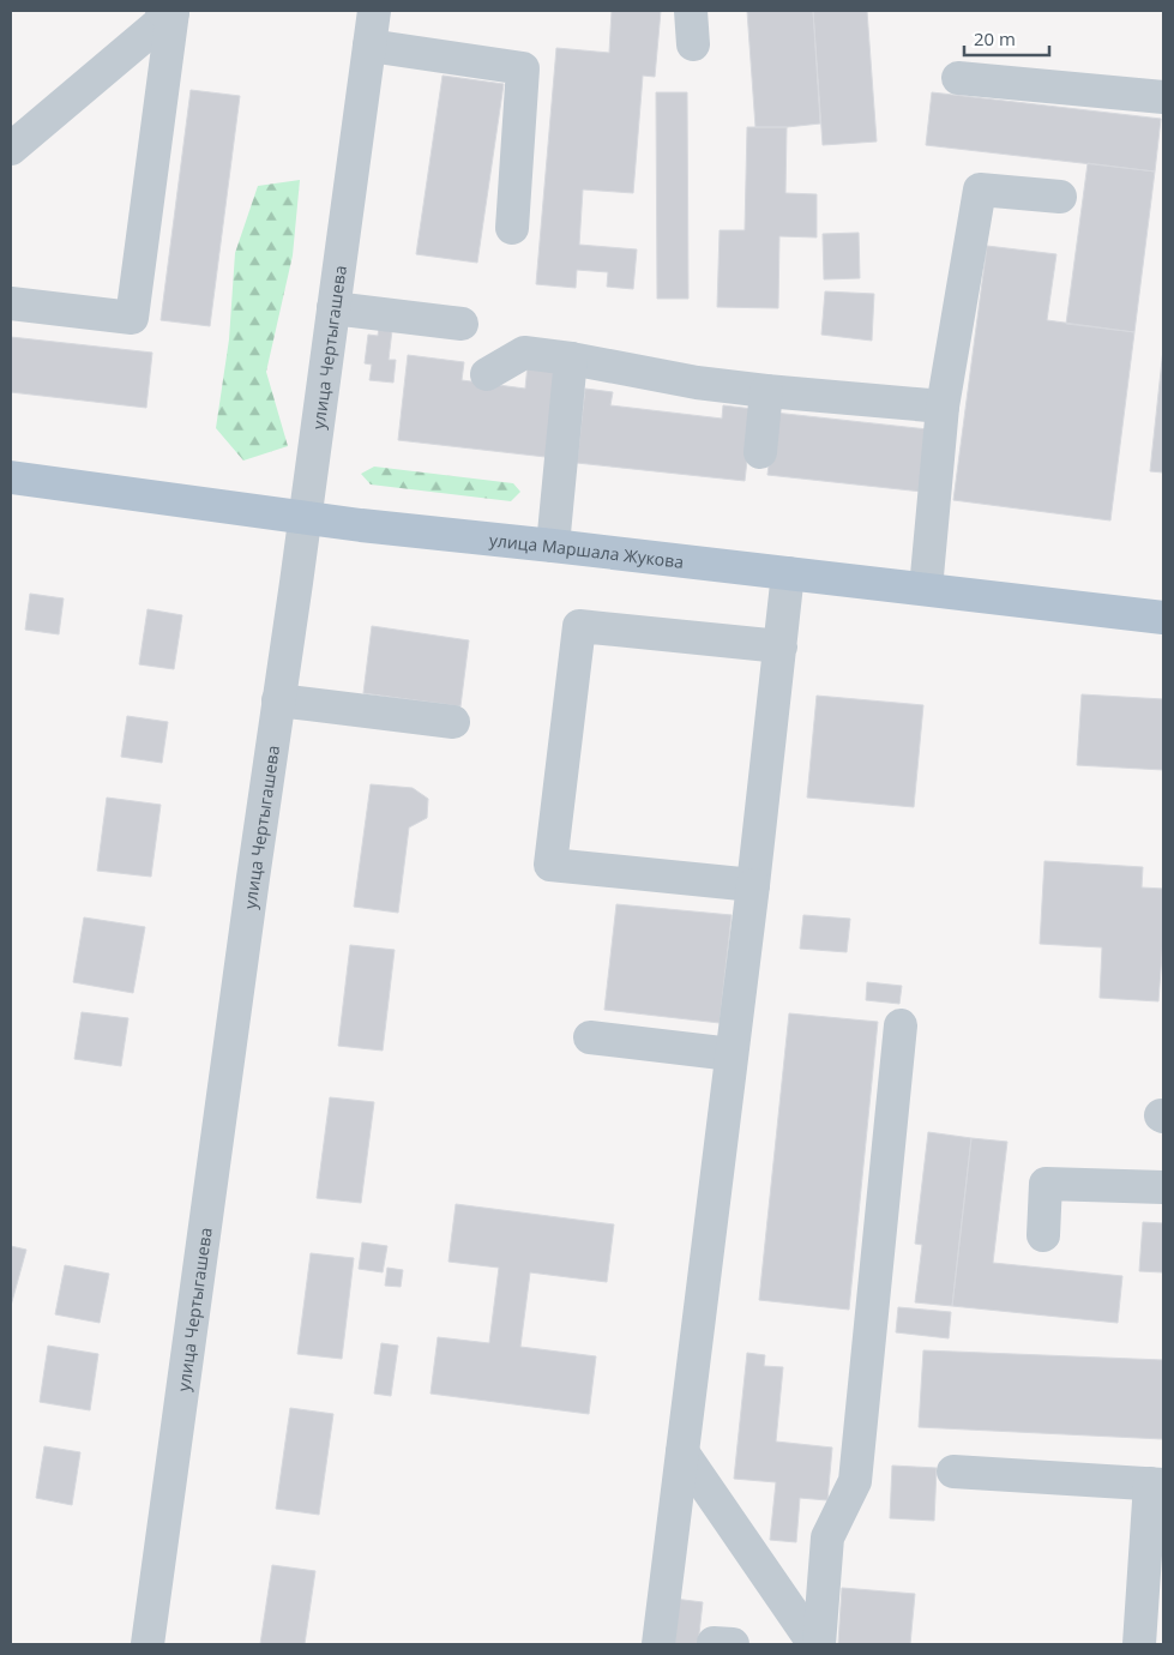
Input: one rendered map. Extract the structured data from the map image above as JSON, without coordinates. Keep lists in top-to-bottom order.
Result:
{
  "streets": {
    "main road": ["улица Маршала Жукова"],
    "street": ["улица Чертыгашева"]
  },
  "crossings": [
    ["улица Чертыгашева", "улица Маршала Жукова"]
  ],
  "scale_bar": "20 m"
}
